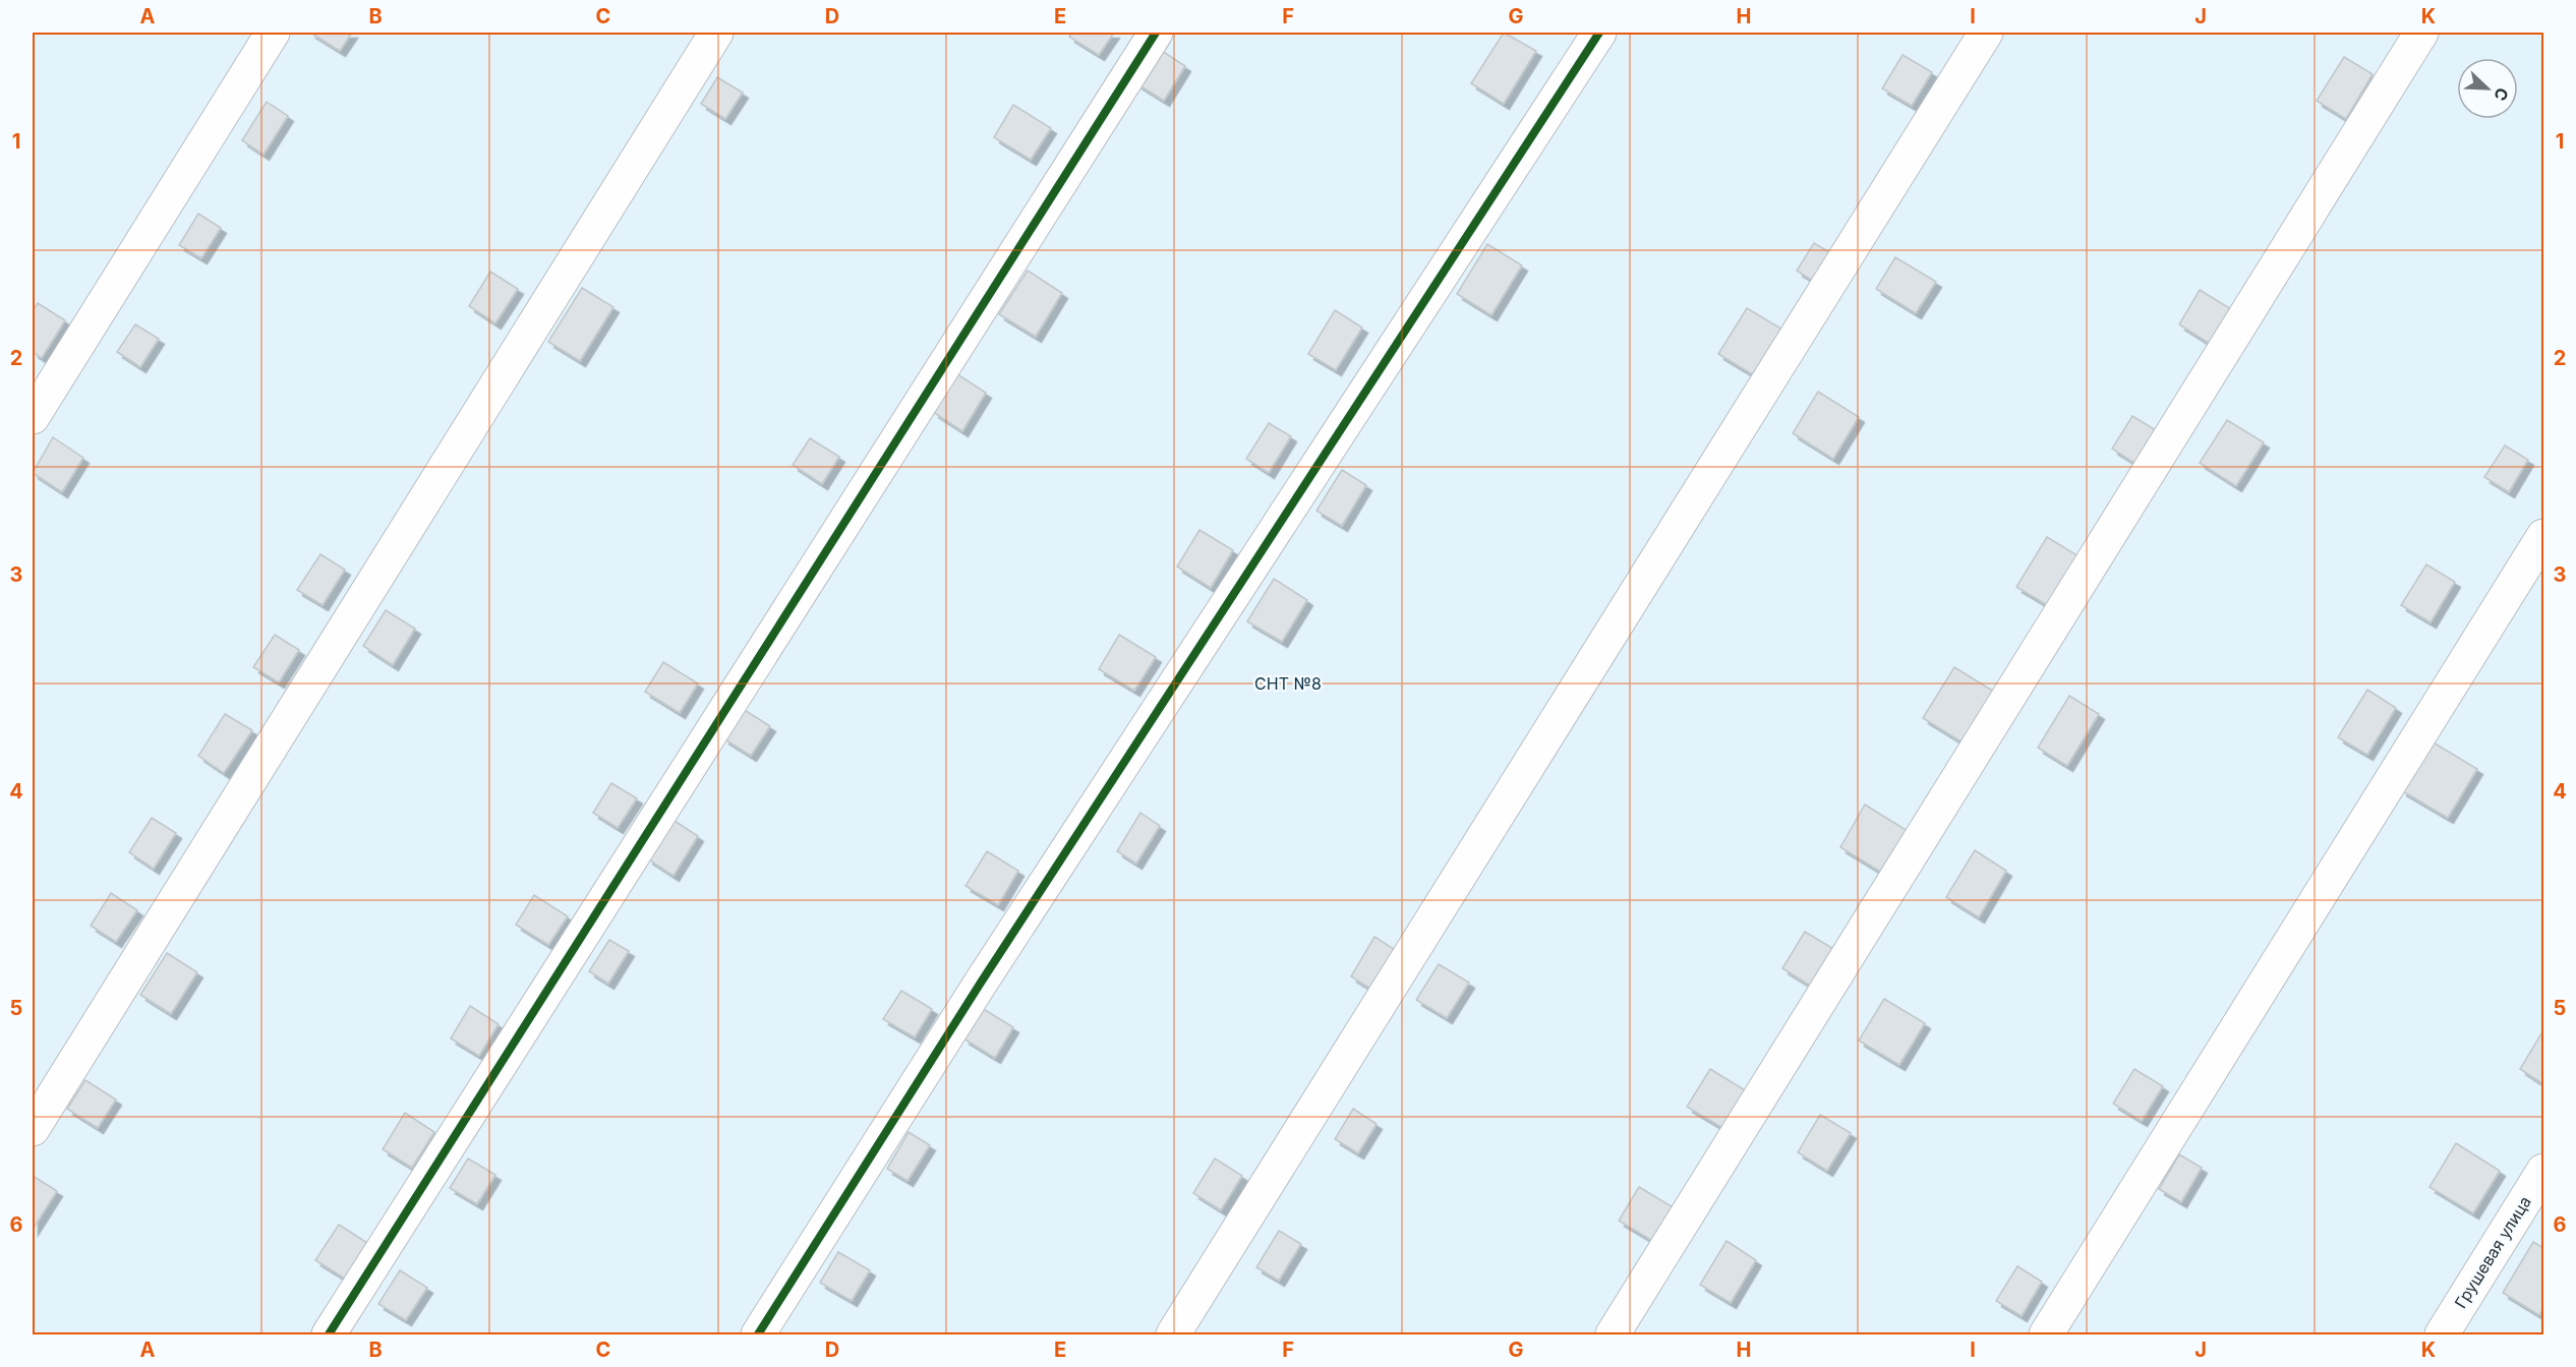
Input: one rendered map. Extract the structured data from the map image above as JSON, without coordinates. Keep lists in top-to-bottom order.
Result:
{
  "streets": {
    "street": ["Грушевая улица"]
  },
  "parks": ["СНТ №8"],
  "north": "bottom right",
  "grid": {
    "columns": [
      "A",
      "B",
      "C",
      "D",
      "E",
      "F",
      "G",
      "H",
      "I",
      "J",
      "K"
    ],
    "rows": [
      "1",
      "2",
      "3",
      "4",
      "5",
      "6"
    ]
  }
}
